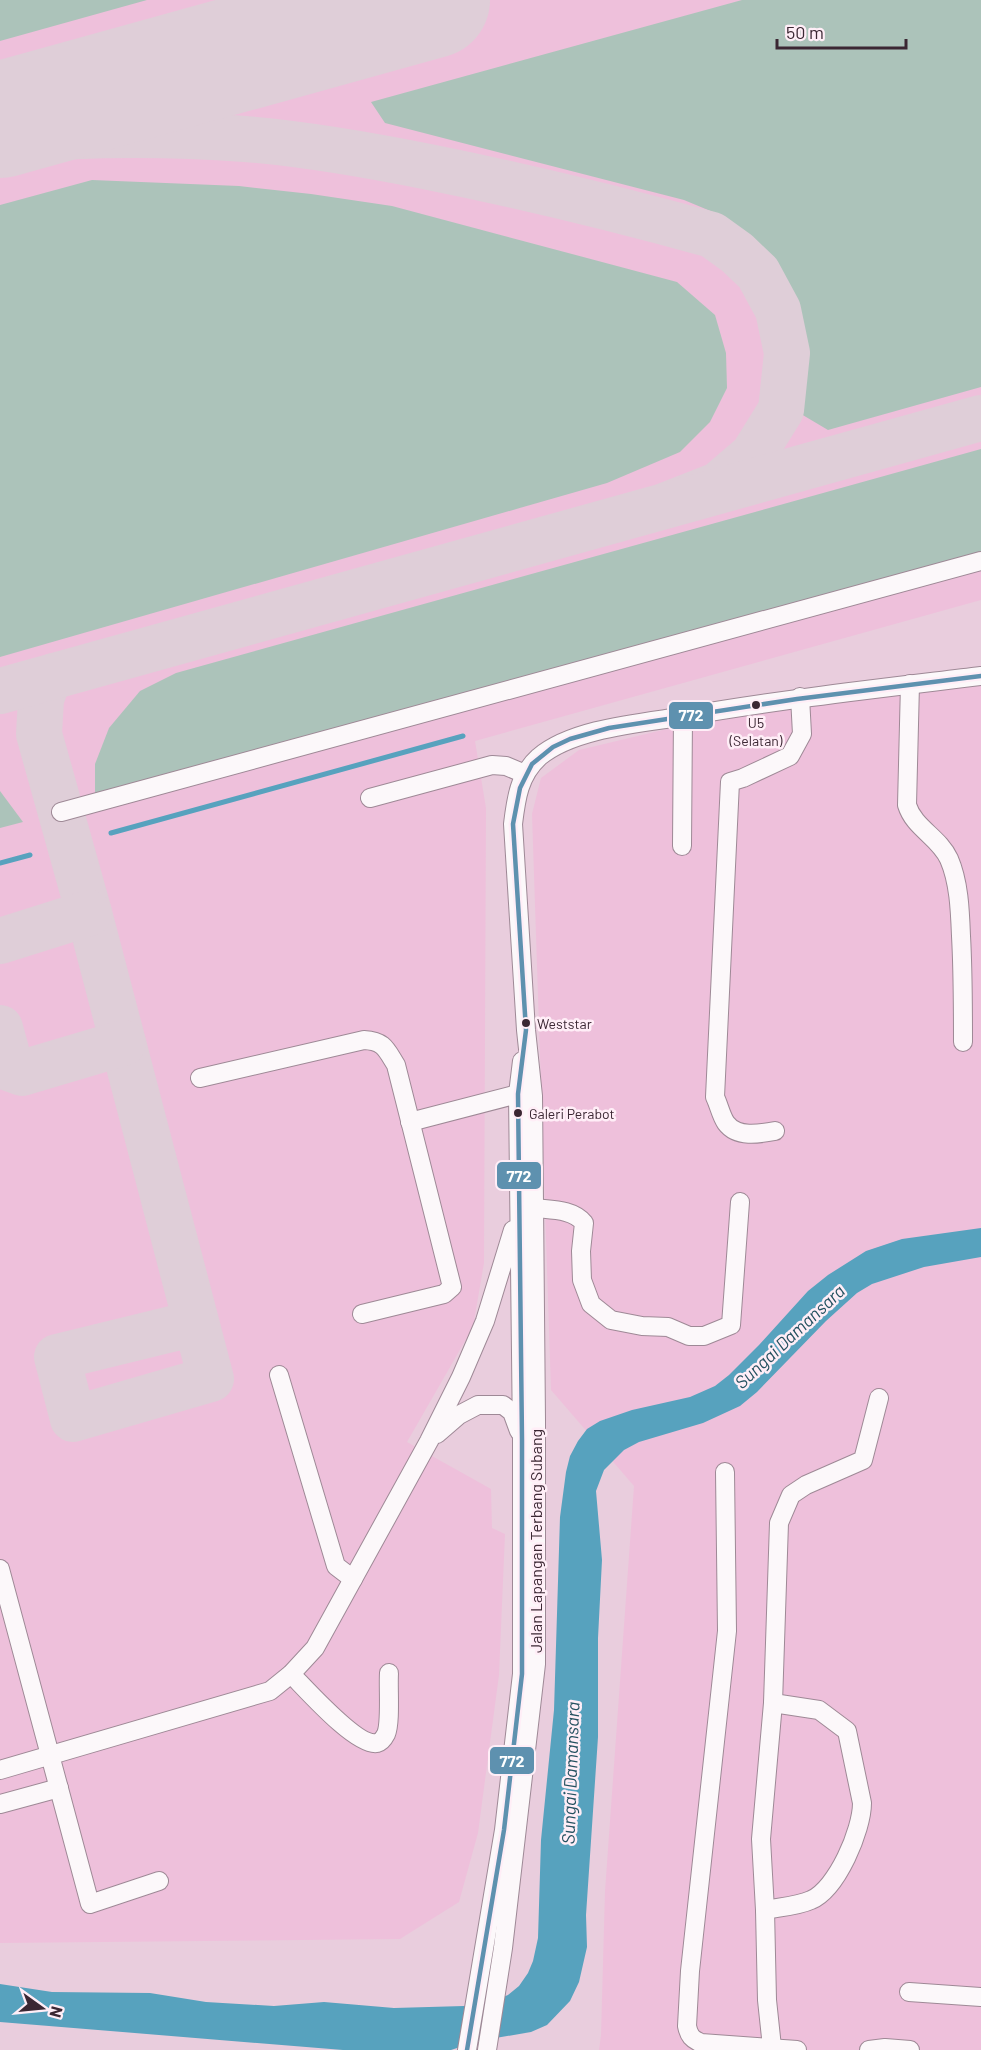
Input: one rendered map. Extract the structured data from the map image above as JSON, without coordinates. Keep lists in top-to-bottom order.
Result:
{
  "streets": {
    "street": ["Jalan Lapangan Terbang Subang"]
  },
  "water": ["Sungai Damansara"],
  "places": ["U5 (Selatan)", "Weststar", "Galeri Perabot"],
  "lines": ["transit line 772"],
  "scale_bar": "50 m",
  "north": "right"
}
